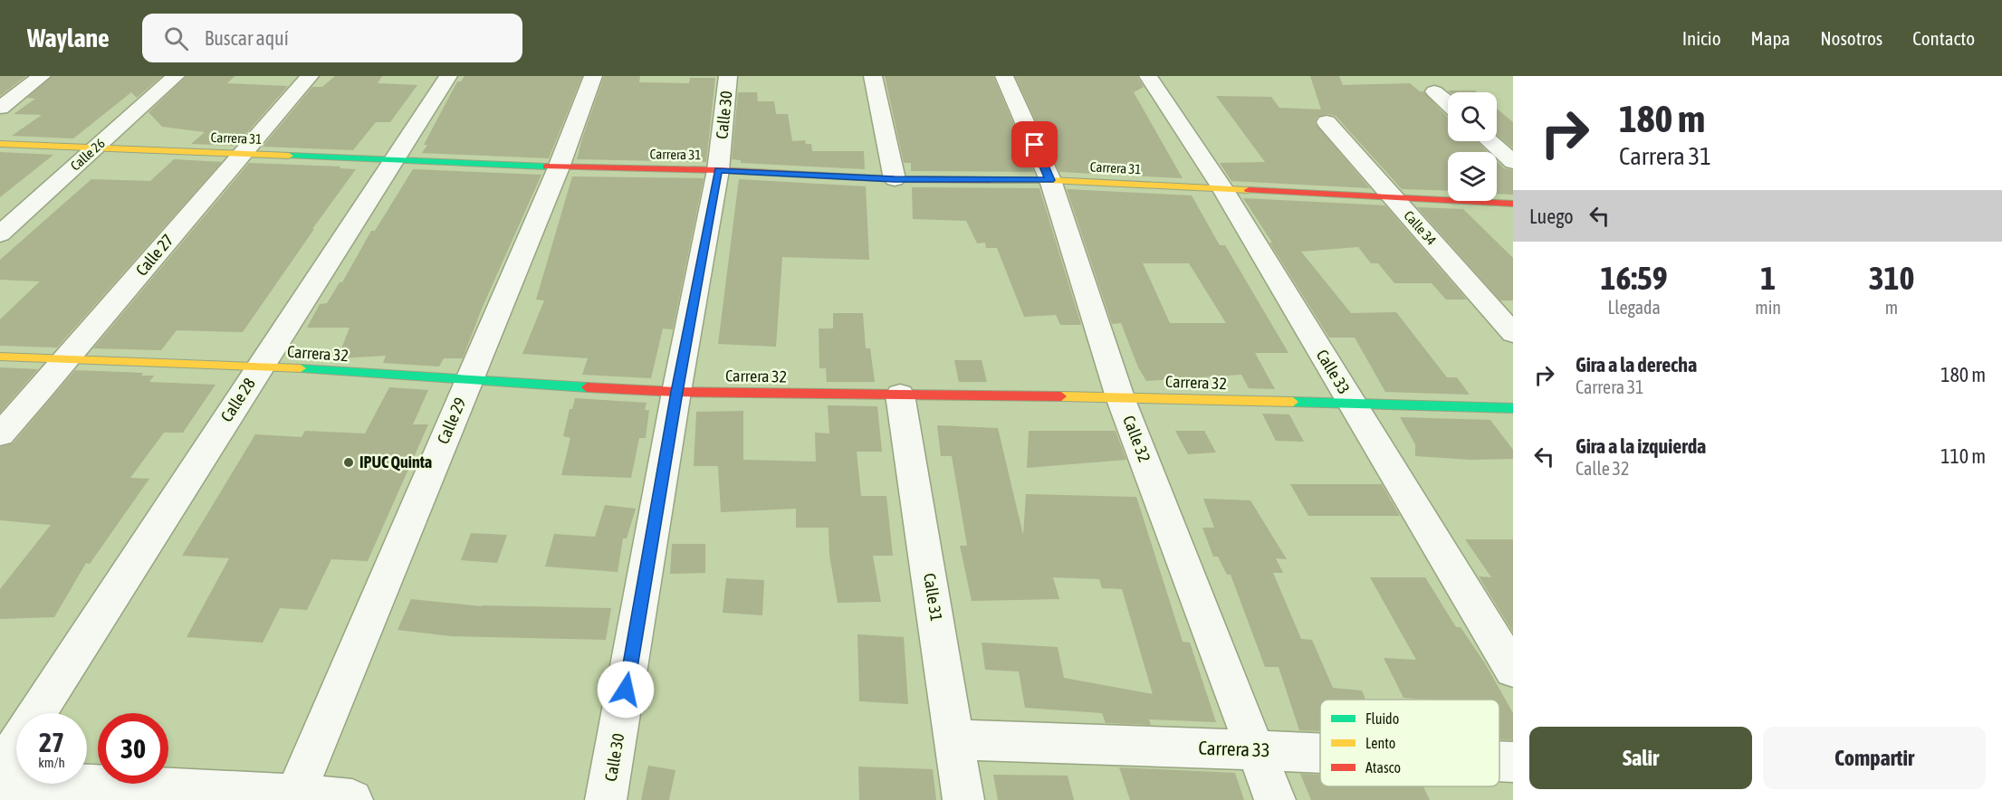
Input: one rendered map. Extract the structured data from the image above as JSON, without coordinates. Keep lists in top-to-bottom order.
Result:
{
  "streets": {
    "street": [
      "Calle 30",
      "Carrera 31",
      "Calle 26",
      "Calle 34",
      "Calle 27",
      "Carrera 32",
      "Calle 33",
      "Calle 28",
      "Calle 29",
      "Calle 32",
      "Calle 31",
      "Carrera 33"
    ]
  },
  "crossings": [
    ["Calle 30", "Carrera 31"],
    ["Calle 30", "Carrera 32"],
    ["Carrera 31", "Calle 26"],
    ["Carrera 31", "Calle 34"],
    ["Carrera 31", "Calle 27"],
    ["Carrera 31", "Calle 33"],
    ["Carrera 31", "Calle 28"],
    ["Carrera 31", "Calle 29"],
    ["Carrera 31", "Calle 32"],
    ["Calle 27", "Carrera 32"],
    ["Carrera 32", "Calle 33"],
    ["Carrera 32", "Calle 28"],
    ["Carrera 32", "Calle 29"],
    ["Carrera 32", "Calle 32"],
    ["Carrera 32", "Calle 31"],
    ["Calle 32", "Carrera 33"],
    ["Calle 31", "Carrera 33"]
  ],
  "places": ["IPUC Quinta"],
  "legend": ["Fluido", "Lento", "Atasco"],
  "page": {
    "header": "Waylane",
    "search": "Buscar aquí",
    "nav": [
      "Inicio",
      "Mapa",
      "Nosotros",
      "Contacto"
    ],
    "turn": ["180 m", "Carrera 31"],
    "then": "Luego",
    "eta": [
      "16:59",
      "Llegada",
      "1",
      "min",
      "310",
      "m"
    ],
    "list": [
      {
        "name": "Gira a la derecha",
        "note": "Carrera 31",
        "value": "180 m"
      },
      {
        "name": "Gira a la izquierda",
        "note": "Calle 32",
        "value": "110 m"
      }
    ],
    "speed": "27 km/h",
    "limit": "30",
    "buttons": ["Salir", "Compartir"]
  }
}
